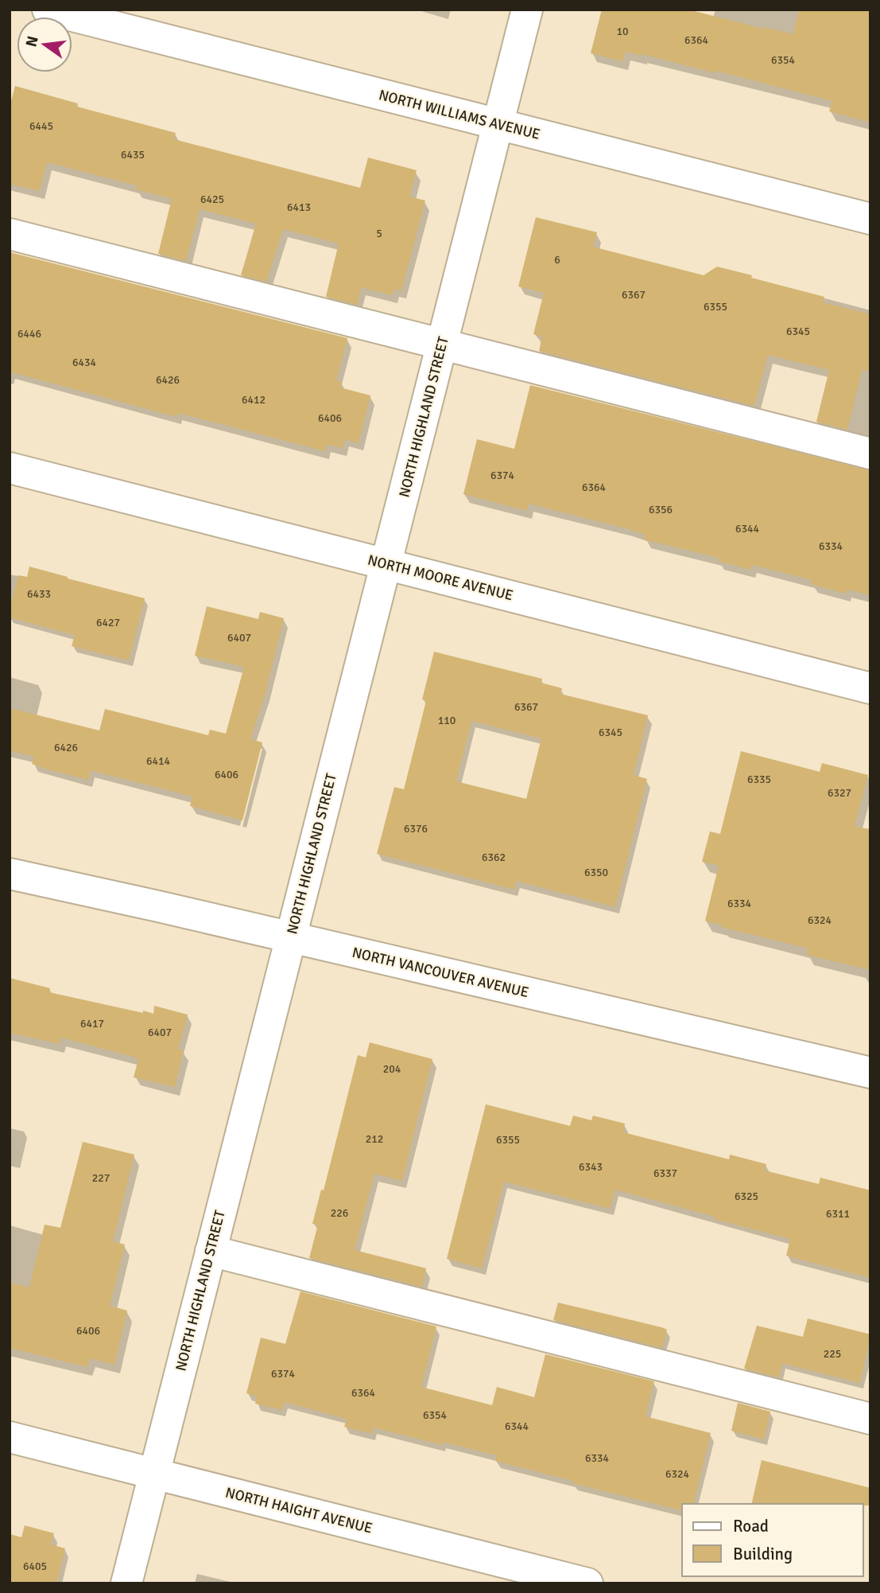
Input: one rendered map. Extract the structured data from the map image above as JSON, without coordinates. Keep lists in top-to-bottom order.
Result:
{
  "streets": {
    "street": [
      "NORTH WILLIAMS AVENUE",
      "NORTH HIGHLAND STREET",
      "NORTH MOORE AVENUE",
      "NORTH VANCOUVER AVENUE",
      "NORTH HAIGHT AVENUE"
    ]
  },
  "crossings": [
    ["NORTH WILLIAMS AVENUE", "NORTH HIGHLAND STREET"],
    ["NORTH HIGHLAND STREET", "NORTH MOORE AVENUE"],
    ["NORTH HIGHLAND STREET", "NORTH VANCOUVER AVENUE"],
    ["NORTH HIGHLAND STREET", "NORTH HAIGHT AVENUE"]
  ],
  "house_numbers": [
    "10",
    "6364",
    "6354",
    "6445",
    "6435",
    "6425",
    "6413",
    "5",
    "6",
    "6367",
    "6355",
    "6345",
    "6446",
    "6434",
    "6426",
    "6412",
    "6406",
    "6374",
    "6364",
    "6356",
    "6344",
    "6334",
    "6433",
    "6427",
    "6407",
    "6367",
    "110",
    "6345",
    "6426",
    "6414",
    "6406",
    "6335",
    "6327",
    "6376",
    "6362",
    "6350",
    "6334",
    "6324",
    "6417",
    "6407",
    "204",
    "212",
    "6355",
    "6343",
    "6337",
    "227",
    "6325",
    "226",
    "6311",
    "6406",
    "225",
    "6374",
    "6364",
    "6354",
    "6344",
    "6334",
    "6324",
    "6405"
  ],
  "legend": ["Road", "Building"],
  "north": "left"
}
